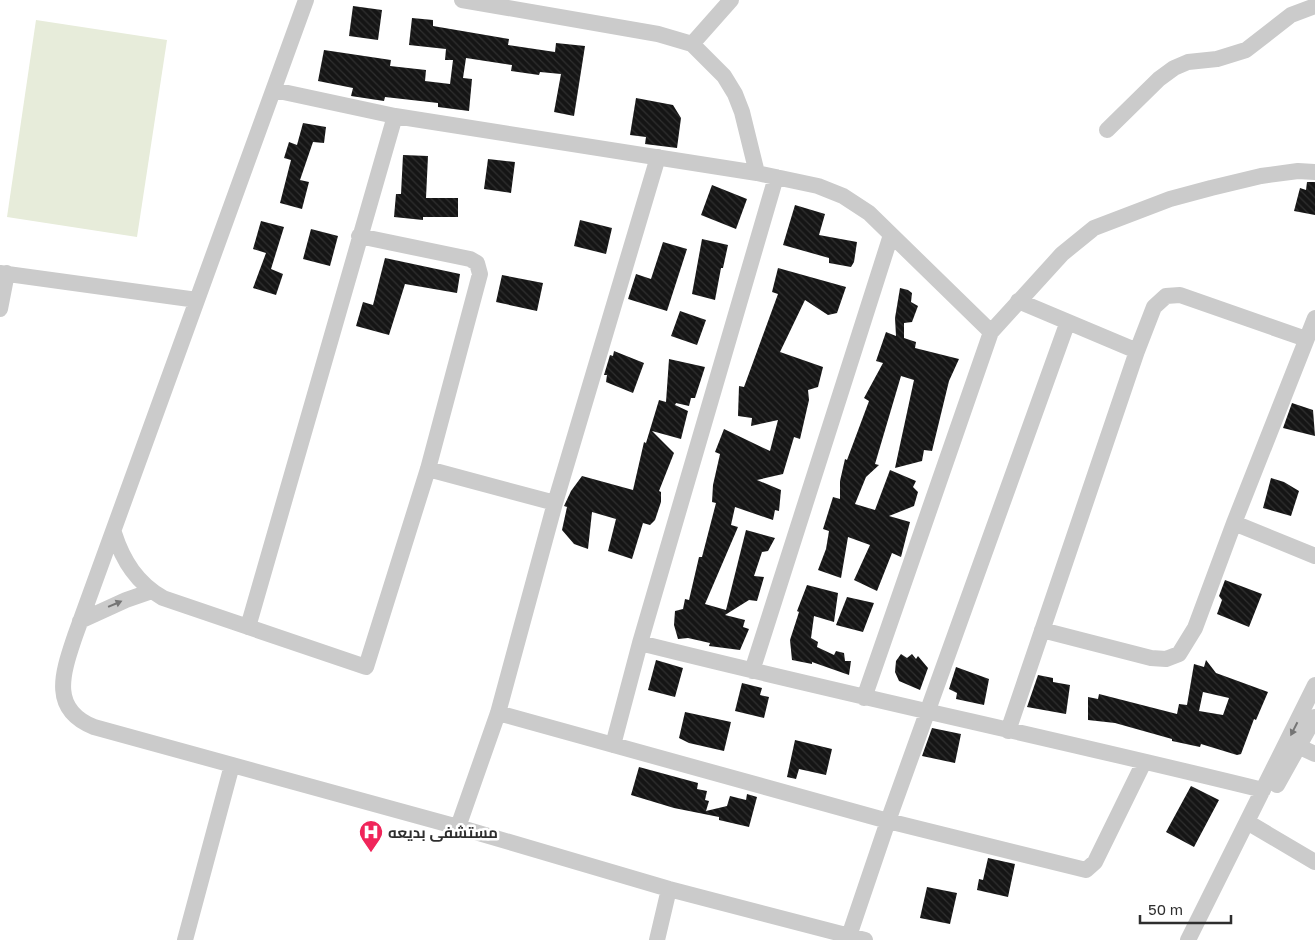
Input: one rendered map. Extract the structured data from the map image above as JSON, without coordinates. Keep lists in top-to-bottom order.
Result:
{
  "places": {
    "hospital": ["مستشفى بديعه"]
  },
  "scale_bar": "50 m"
}
